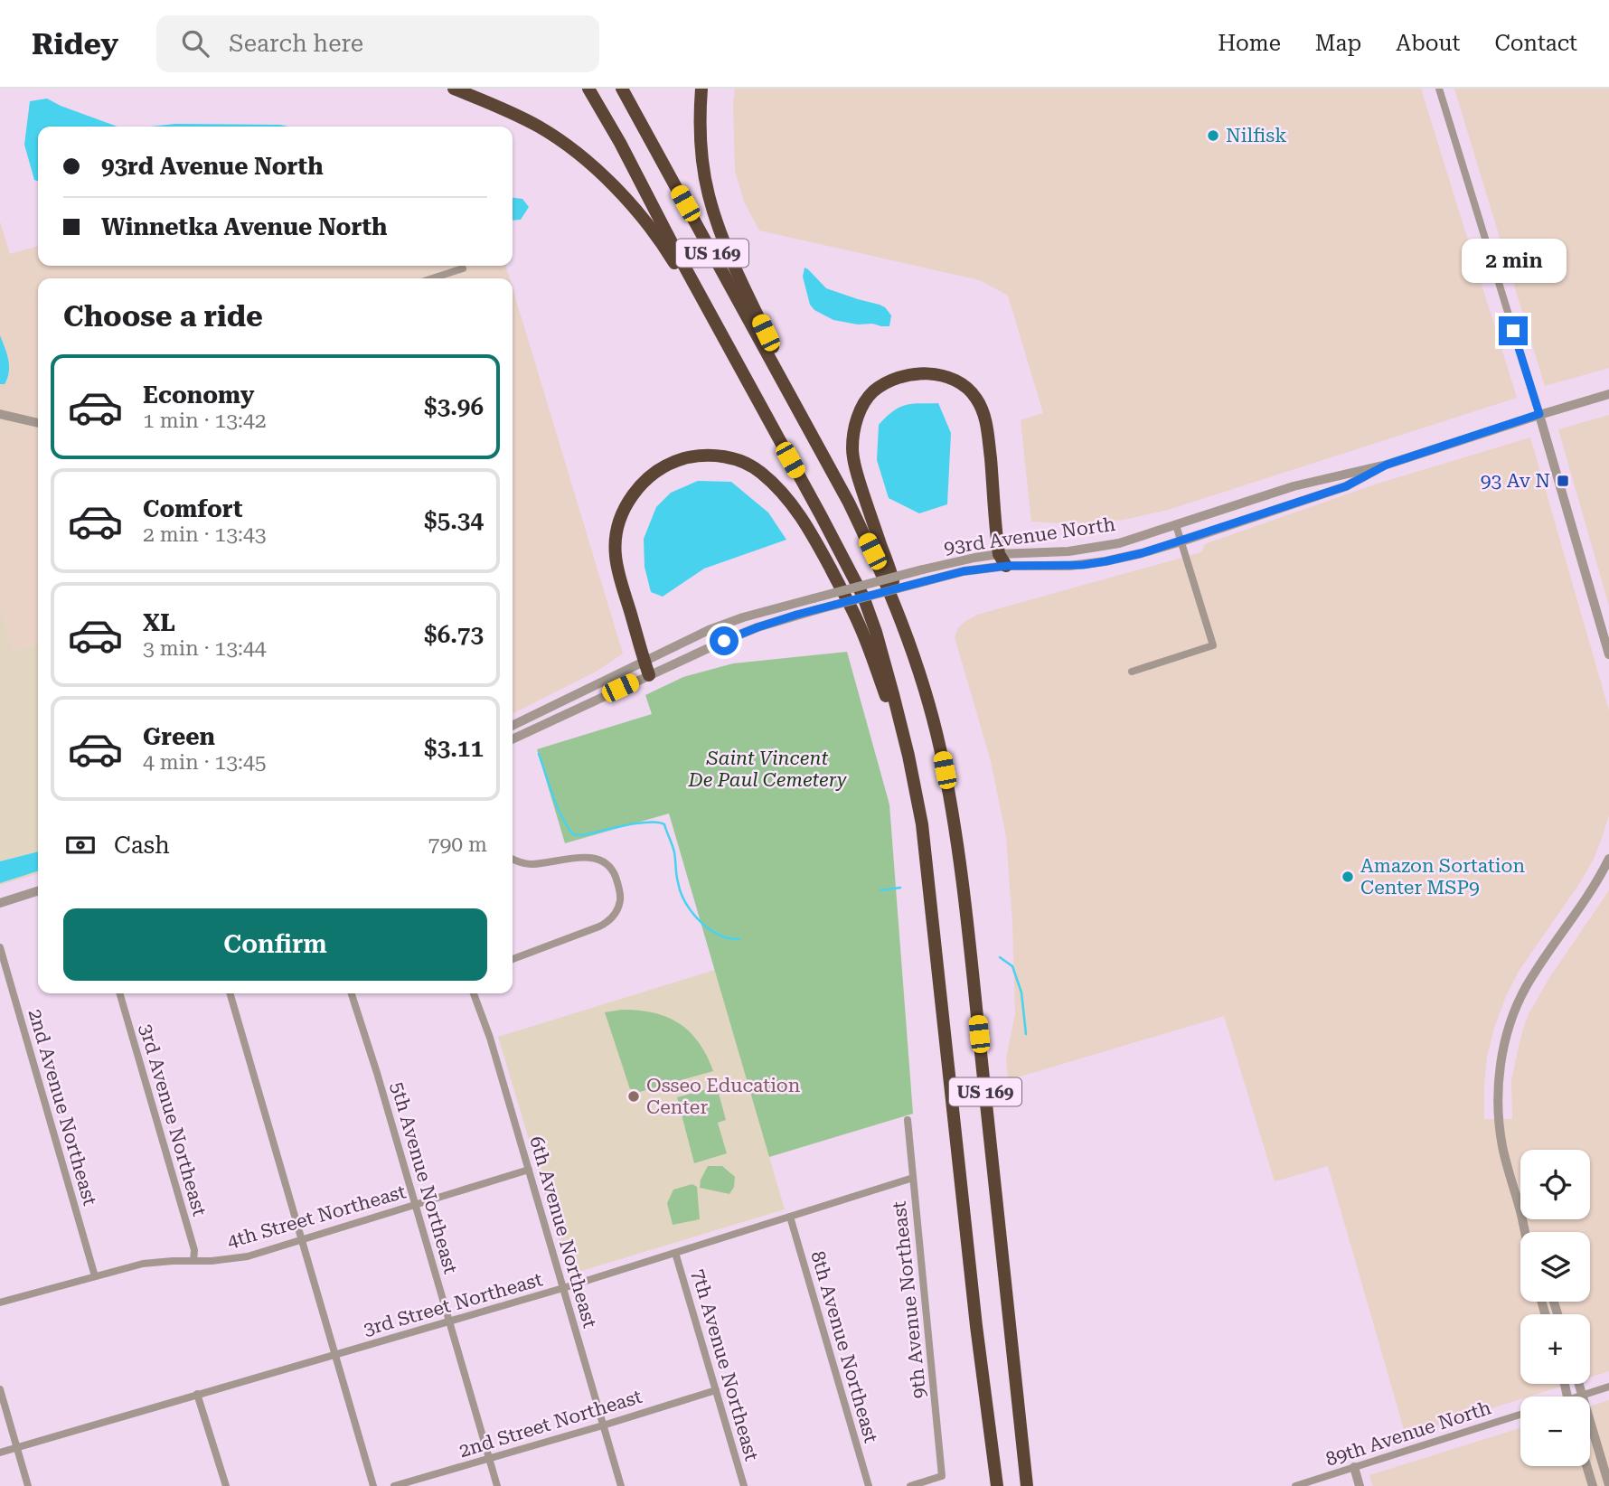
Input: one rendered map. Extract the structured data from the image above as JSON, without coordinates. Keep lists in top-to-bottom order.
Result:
{
  "streets": {
    "highway": ["US 169"],
    "street": [
      "93rd Avenue North",
      "2nd Avenue Northeast",
      "3rd Avenue Northeast",
      "5th Avenue Northeast",
      "4th Street Northeast",
      "6th Avenue Northeast",
      "9th Avenue Northeast",
      "3rd Street Northeast",
      "8th Avenue Northeast",
      "7th Avenue Northeast",
      "2nd Street Northeast",
      "89th Avenue North"
    ]
  },
  "crossings": [
    ["2nd Avenue Northeast", "4th Street Northeast"],
    ["3rd Avenue Northeast", "4th Street Northeast"],
    ["5th Avenue Northeast", "4th Street Northeast"],
    ["5th Avenue Northeast", "3rd Street Northeast"],
    ["5th Avenue Northeast", "2nd Street Northeast"],
    ["4th Street Northeast", "6th Avenue Northeast"],
    ["6th Avenue Northeast", "3rd Street Northeast"],
    ["6th Avenue Northeast", "2nd Street Northeast"],
    ["9th Avenue Northeast", "3rd Street Northeast"],
    ["3rd Street Northeast", "8th Avenue Northeast"],
    ["3rd Street Northeast", "7th Avenue Northeast"],
    ["7th Avenue Northeast", "2nd Street Northeast"]
  ],
  "parks": ["Saint Vincent De Paul Cemetery"],
  "places": {
    "other": ["Nilfisk", "Amazon Sortation Center MSP9", "Osseo Education Center"],
    "transit": ["93 Av N"]
  },
  "page": {
    "header": "Ridey",
    "search": "Search here",
    "nav": [
      "Home",
      "Map",
      "About",
      "Contact"
    ],
    "banner": ["93rd Avenue North", "Winnetka Avenue North"],
    "bubble": "2 min",
    "heading": "Choose a ride",
    "list": [
      {
        "name": "Economy",
        "note": "1 min · 13:42",
        "value": "$3.96"
      },
      {
        "name": "Comfort",
        "note": "2 min · 13:43",
        "value": "$5.34"
      },
      {
        "name": "XL",
        "note": "3 min · 13:44",
        "value": "$6.73"
      },
      {
        "name": "Green",
        "note": "4 min · 13:45",
        "value": "$3.11"
      }
    ],
    "pay": ["Cash", "790 m"],
    "buttons": "Confirm",
    "map_buttons": ["+", "−"]
  }
}
